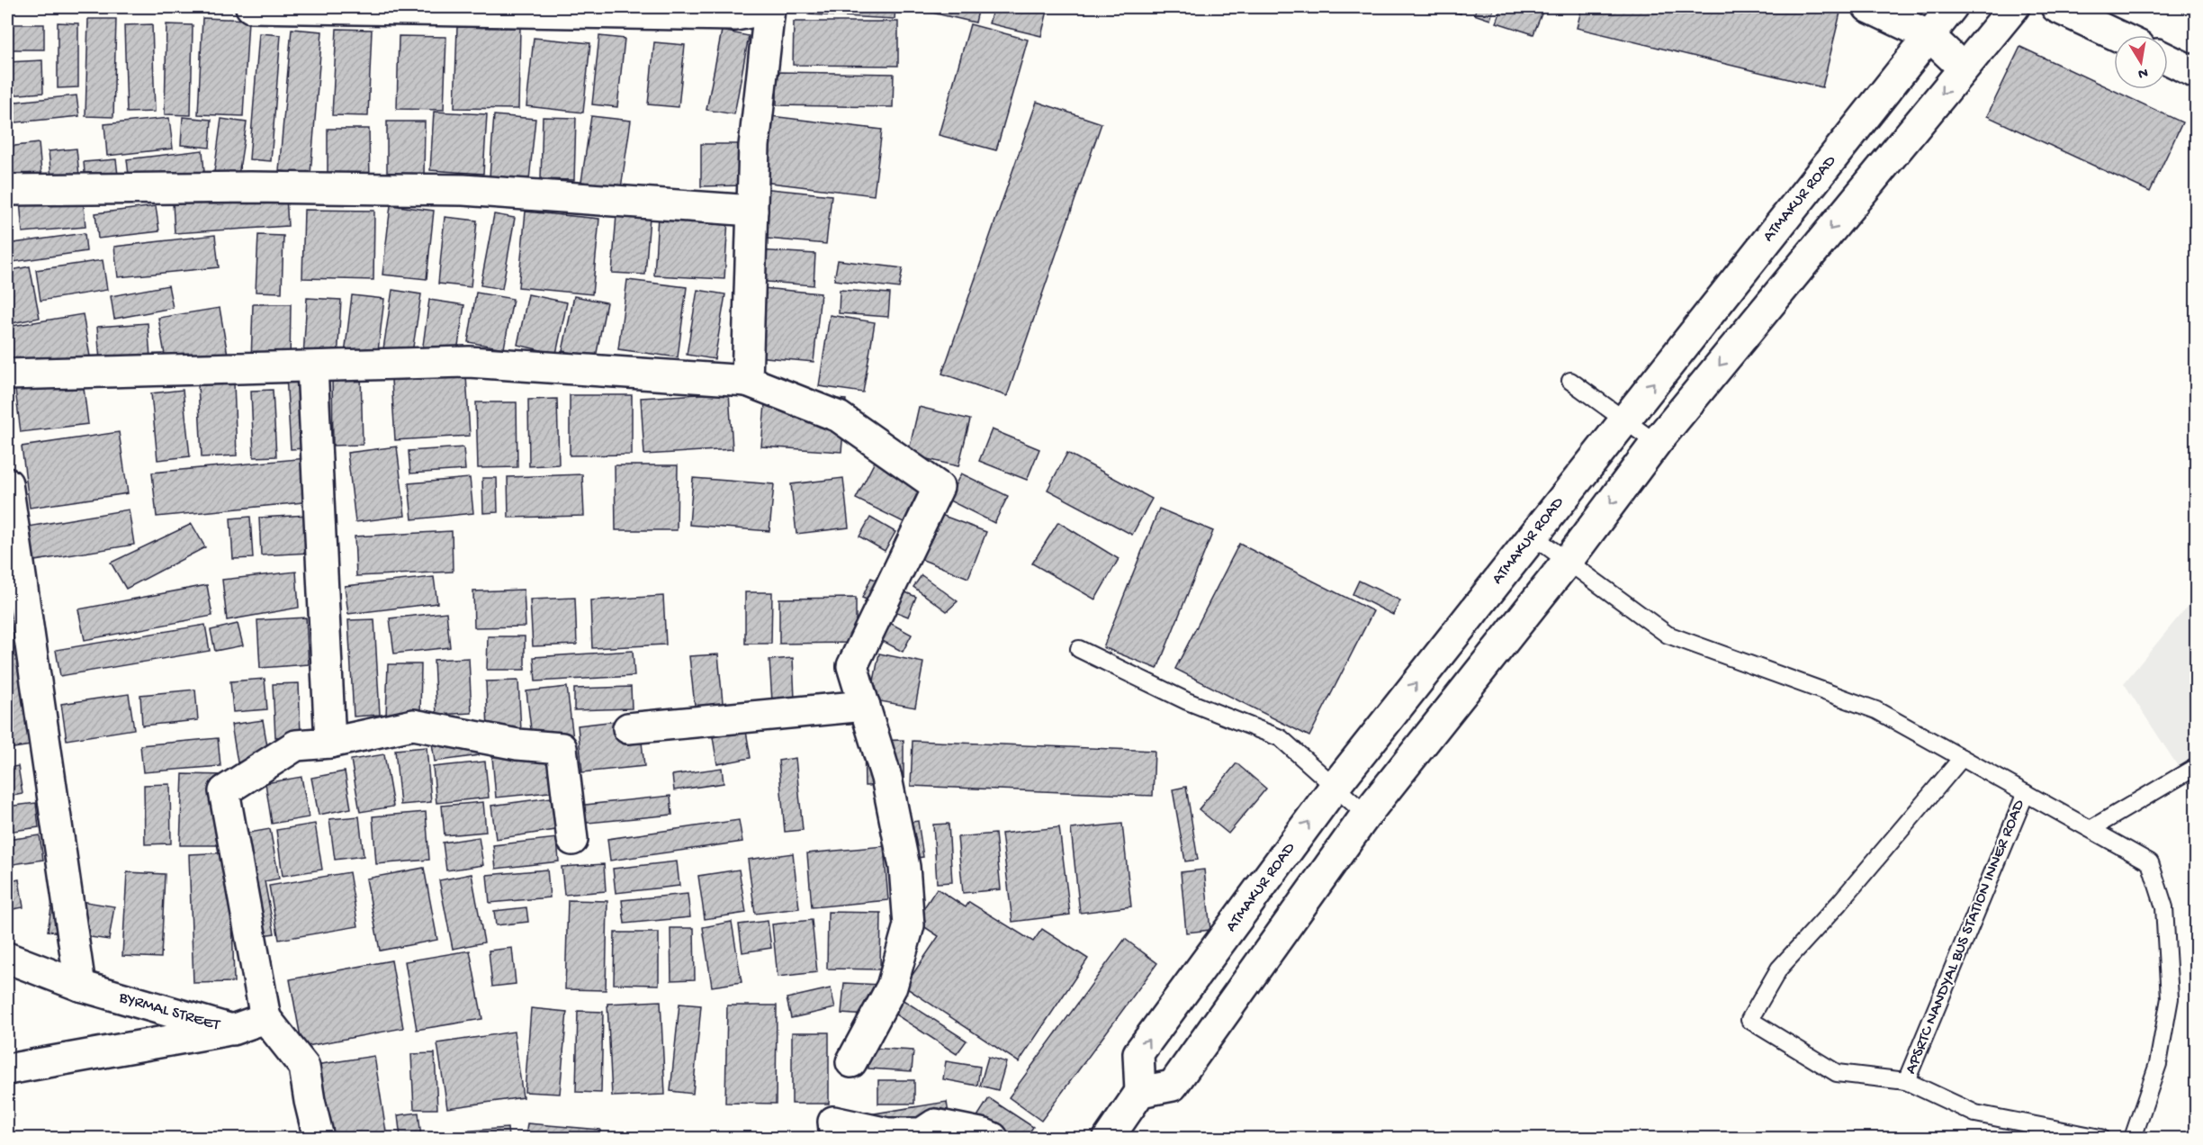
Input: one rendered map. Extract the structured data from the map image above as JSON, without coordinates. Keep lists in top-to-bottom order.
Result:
{
  "streets": {
    "street": ["ATMAKUR ROAD", "BYRMAL STREET"],
    "lane": ["APSRTC NANDYAL BUS STATION INNER ROAD"]
  },
  "crossings": [
    ["ATMAKUR ROAD", "APSRTC NANDYAL BUS STATION INNER ROAD"]
  ],
  "north": "bottom"
}
